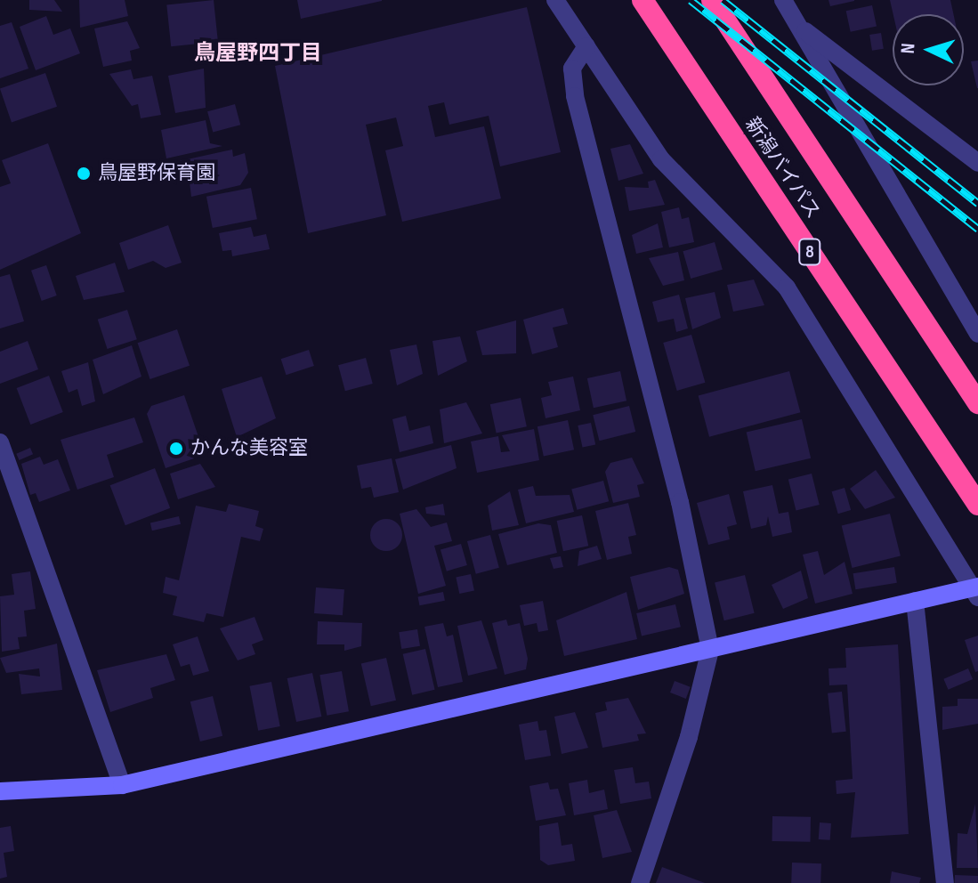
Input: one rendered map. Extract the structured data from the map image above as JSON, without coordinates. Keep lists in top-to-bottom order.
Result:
{
  "streets": {
    "highway": ["新潟バイパス", "8"]
  },
  "districts": ["鳥屋野四丁目"],
  "places": ["鳥屋野保育園", "かんな美容室"],
  "north": "left"
}
